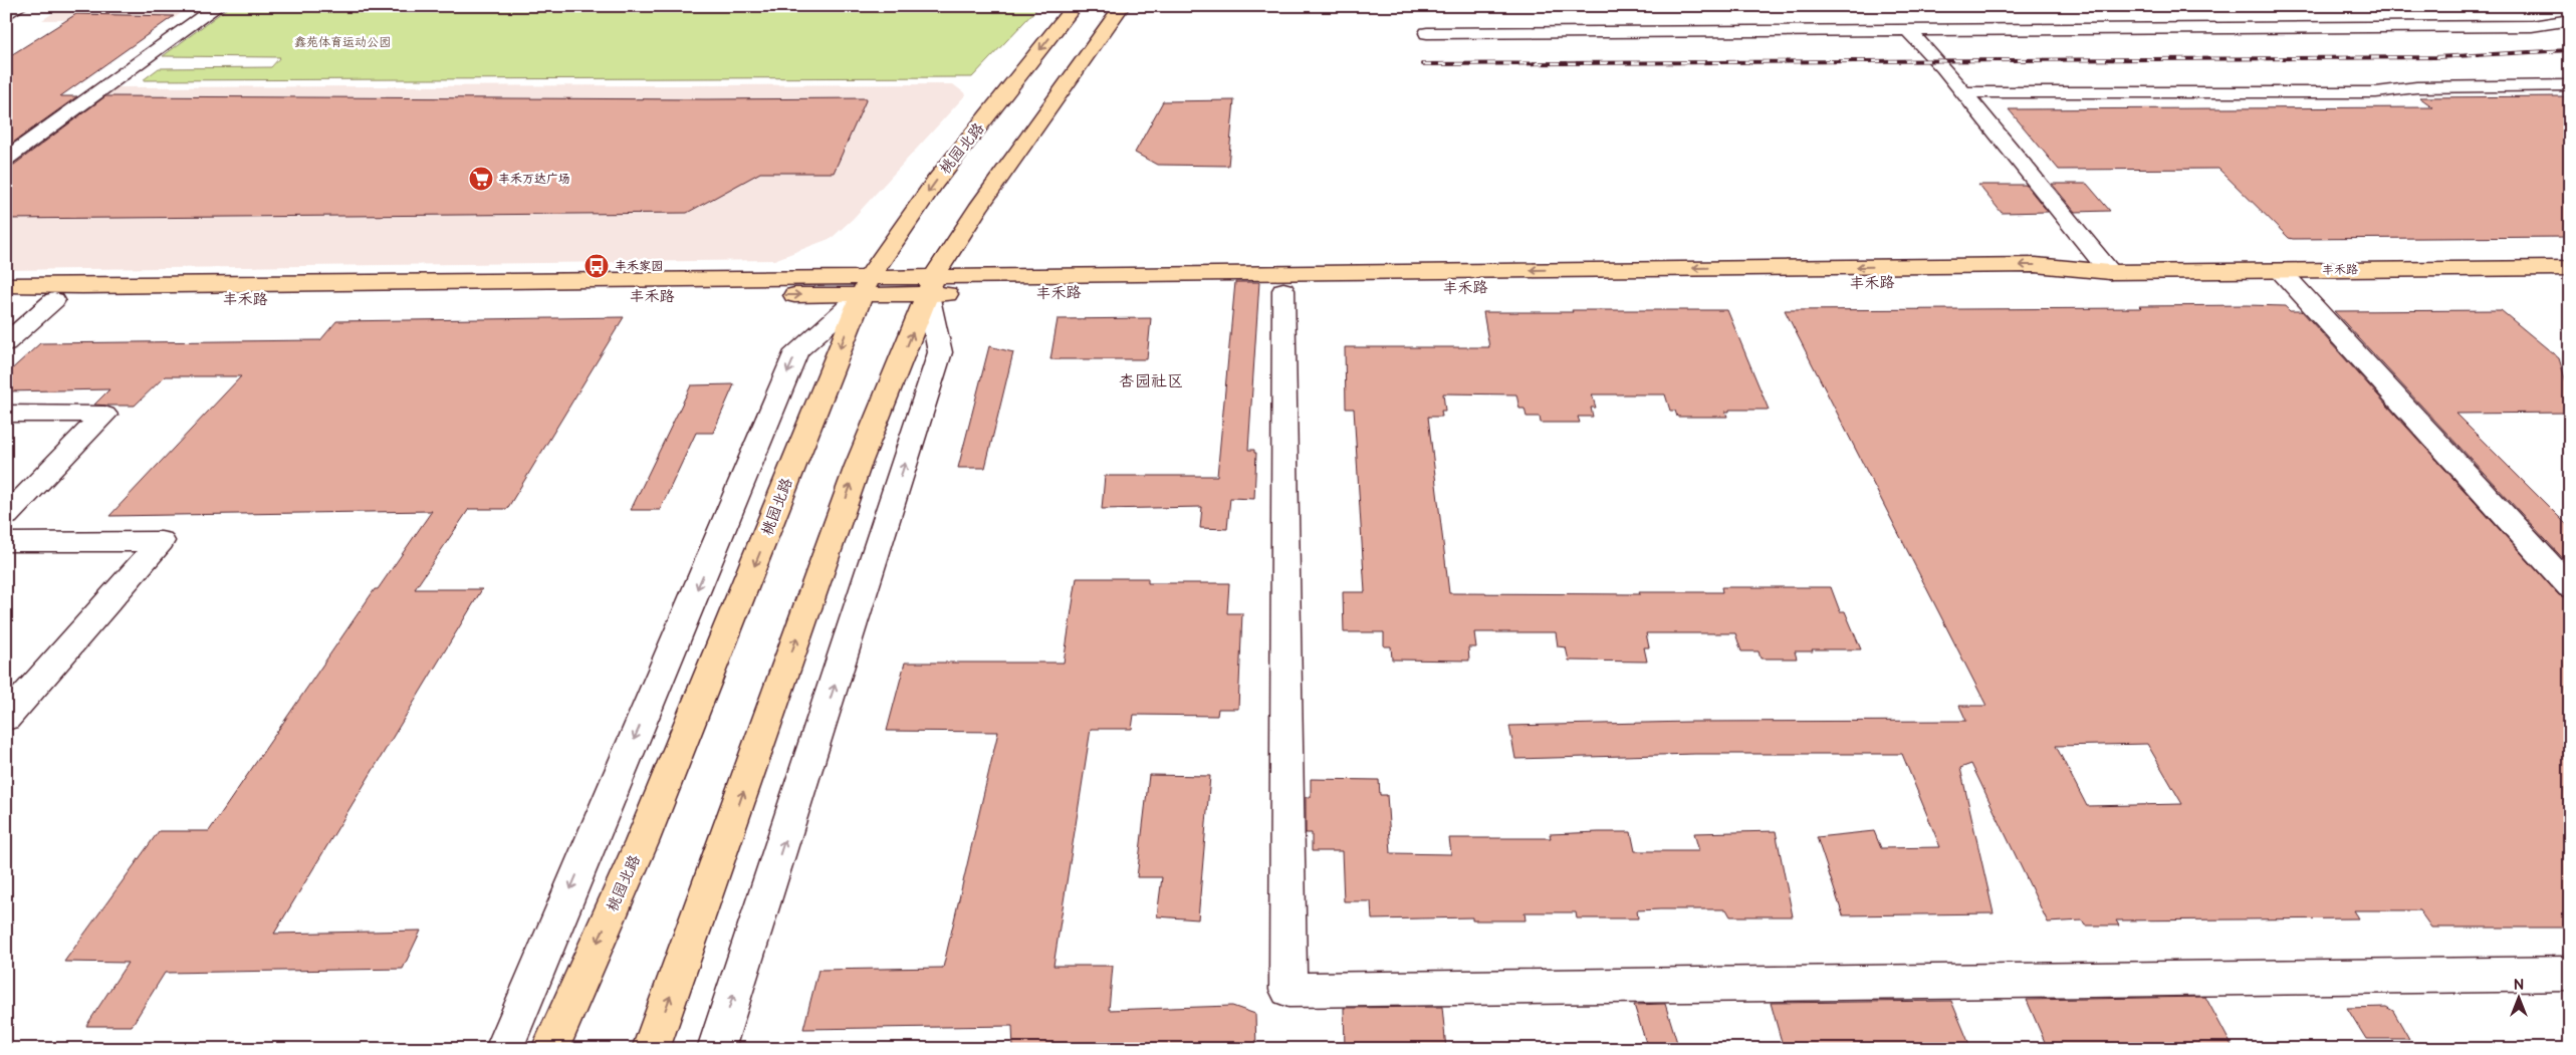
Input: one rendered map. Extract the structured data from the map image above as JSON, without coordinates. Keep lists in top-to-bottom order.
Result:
{
  "streets": {
    "main road": ["桃园北路", "丰禾路"]
  },
  "crossings": [
    ["桃园北路", "丰禾路"]
  ],
  "districts": ["杏园社区"],
  "parks": ["鑫苑体育运动公园"],
  "places": {
    "supermarket": ["丰禾万达广场"],
    "bus stop": ["丰禾家园"]
  },
  "north": "top"
}
